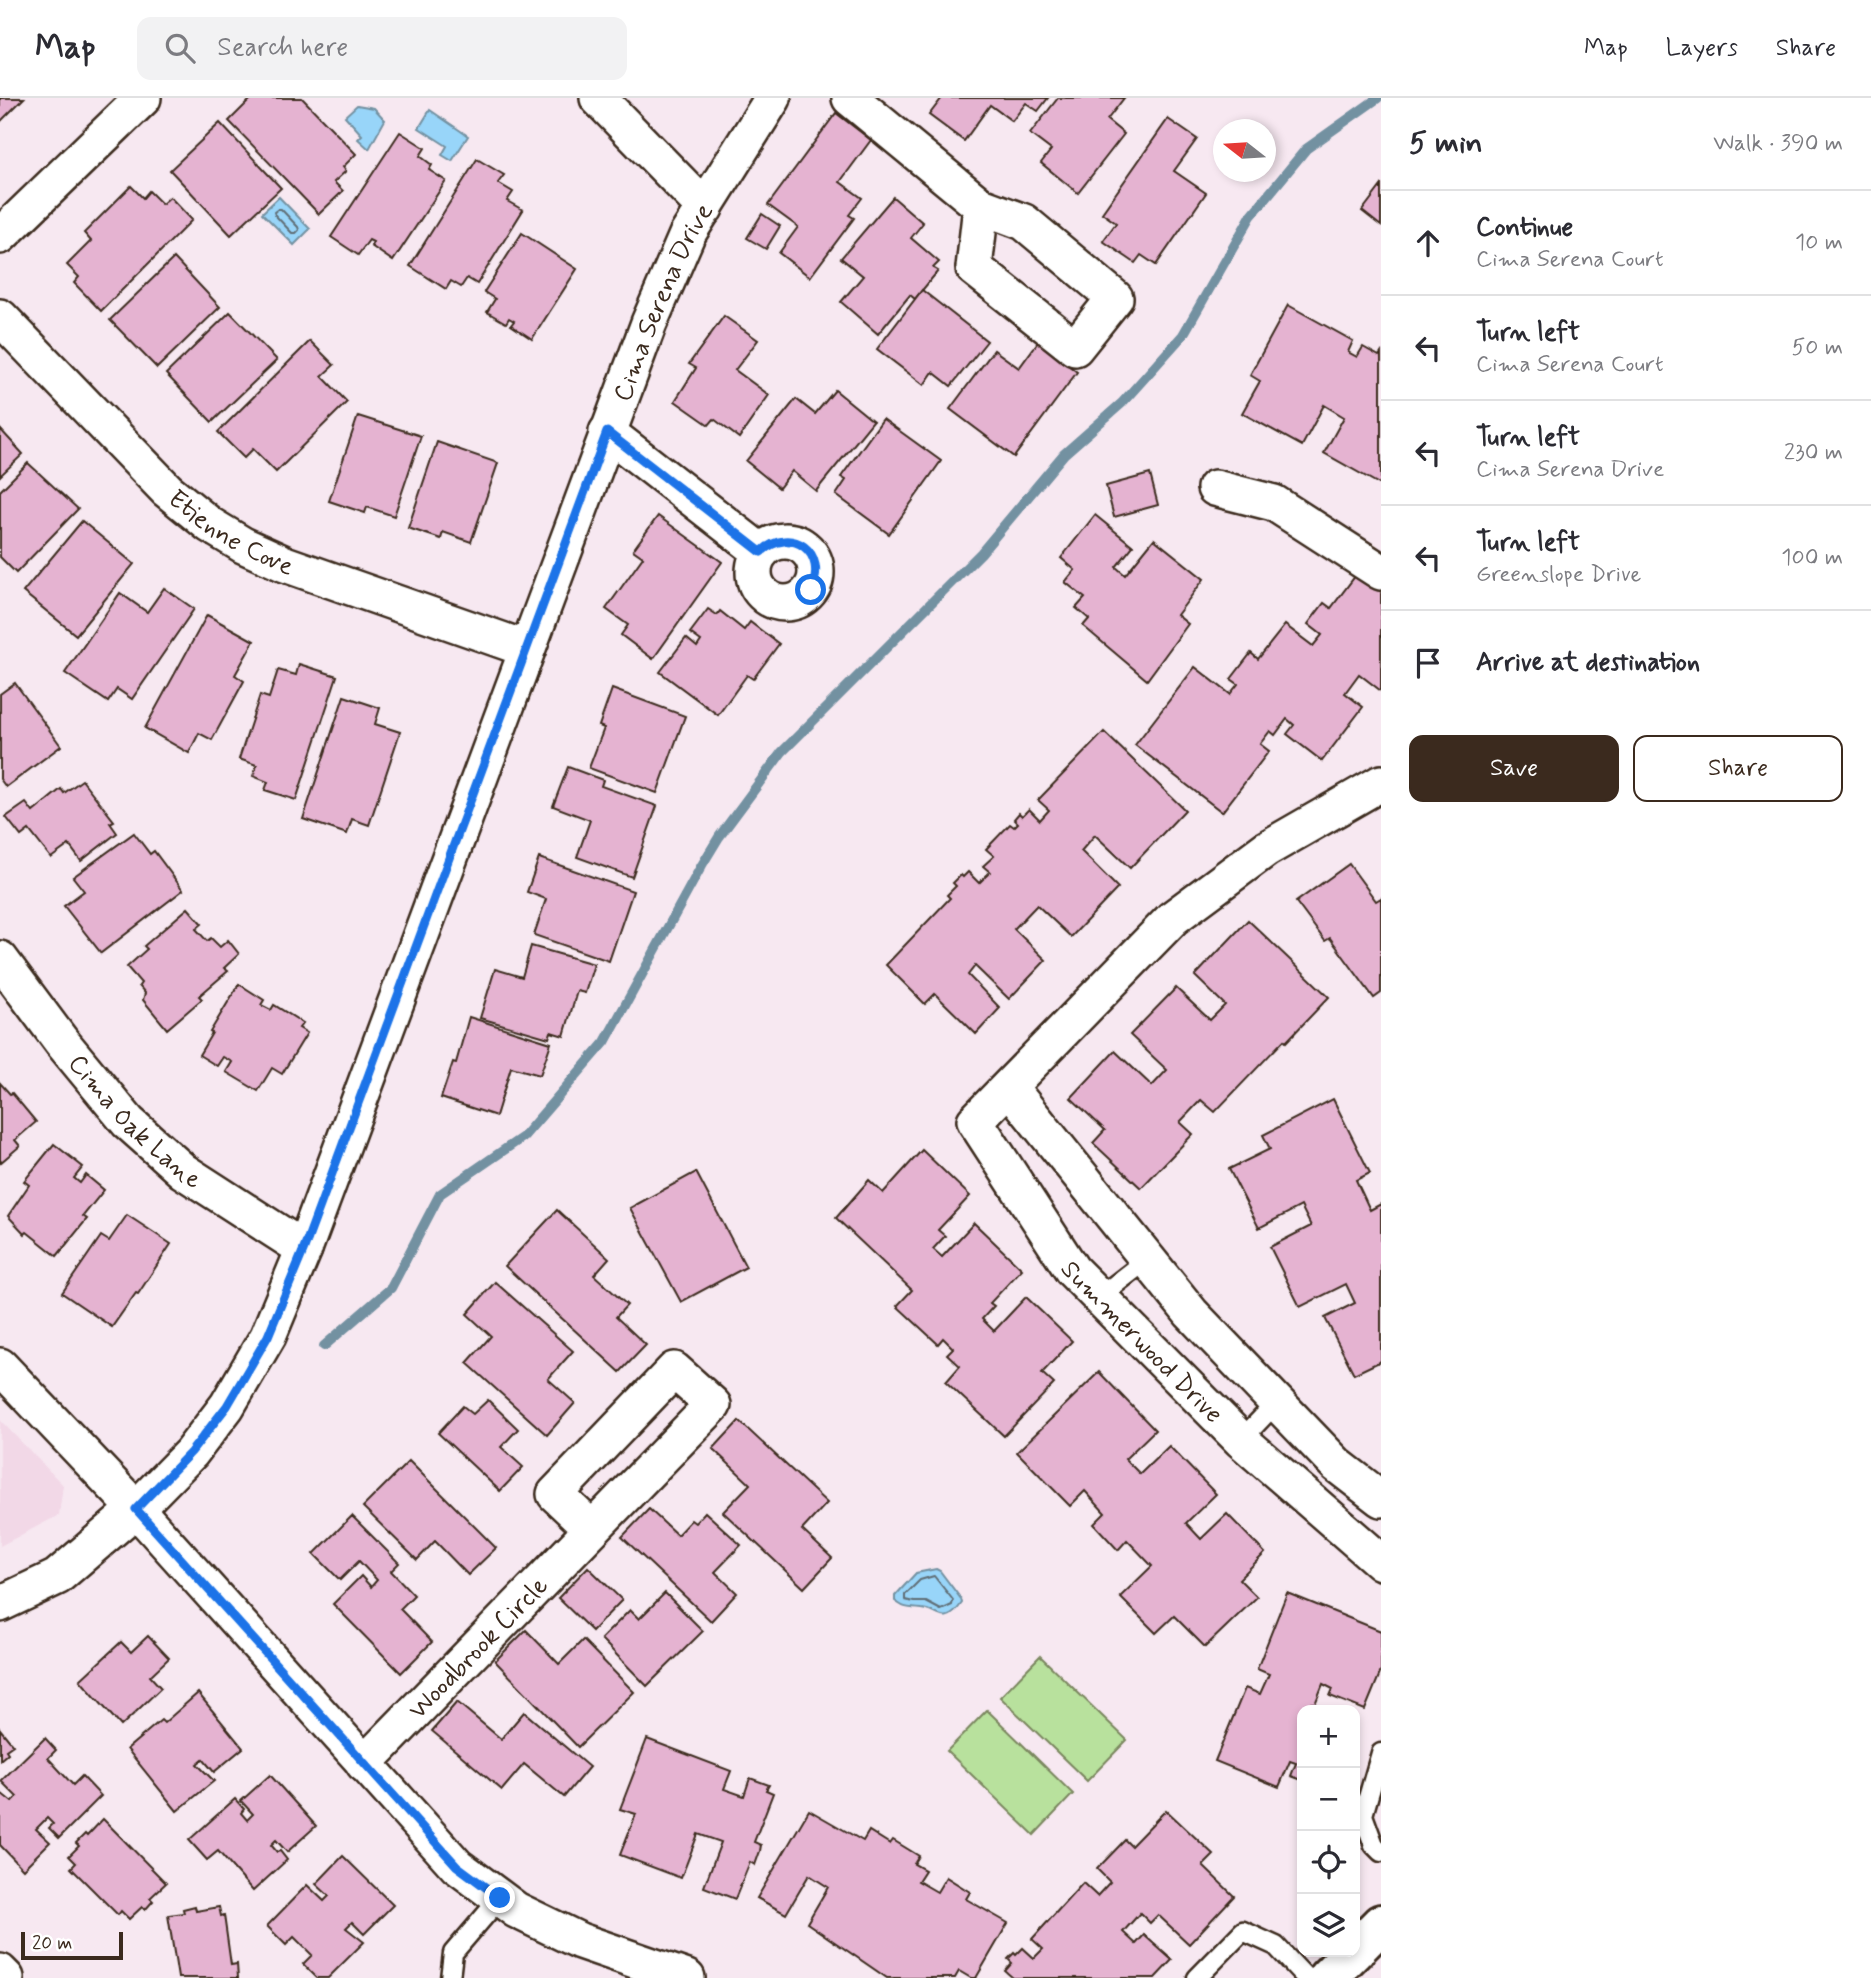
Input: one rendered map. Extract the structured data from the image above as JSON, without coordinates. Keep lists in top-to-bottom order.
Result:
{
  "streets": {
    "street": [
      "Cima Serena Drive",
      "Etienne Cove",
      "Cima Oak Lane",
      "Summerwood Drive",
      "Woodbrook Circle"
    ]
  },
  "crossings": [
    ["Cima Serena Drive", "Etienne Cove"],
    ["Cima Serena Drive", "Cima Oak Lane"]
  ],
  "scale_bar": "20 m",
  "north": "left",
  "page": {
    "header": "Map",
    "search": "Search here",
    "nav": ["Map", "Layers", "Share"],
    "heading": ["5 min", "Walk · 390 m"],
    "list": [
      ["Continue", "Cima Serena Court", "10 m"],
      ["Turn left", "Cima Serena Court", "50 m"],
      ["Turn left", "Cima Serena Drive", "230 m"],
      ["Turn left", "Greenslope Drive", "100 m"],
      "Arrive at destination"
    ],
    "buttons": ["Save", "Share"],
    "map_buttons": ["+", "−"],
    "scale": "20 m"
  }
}
